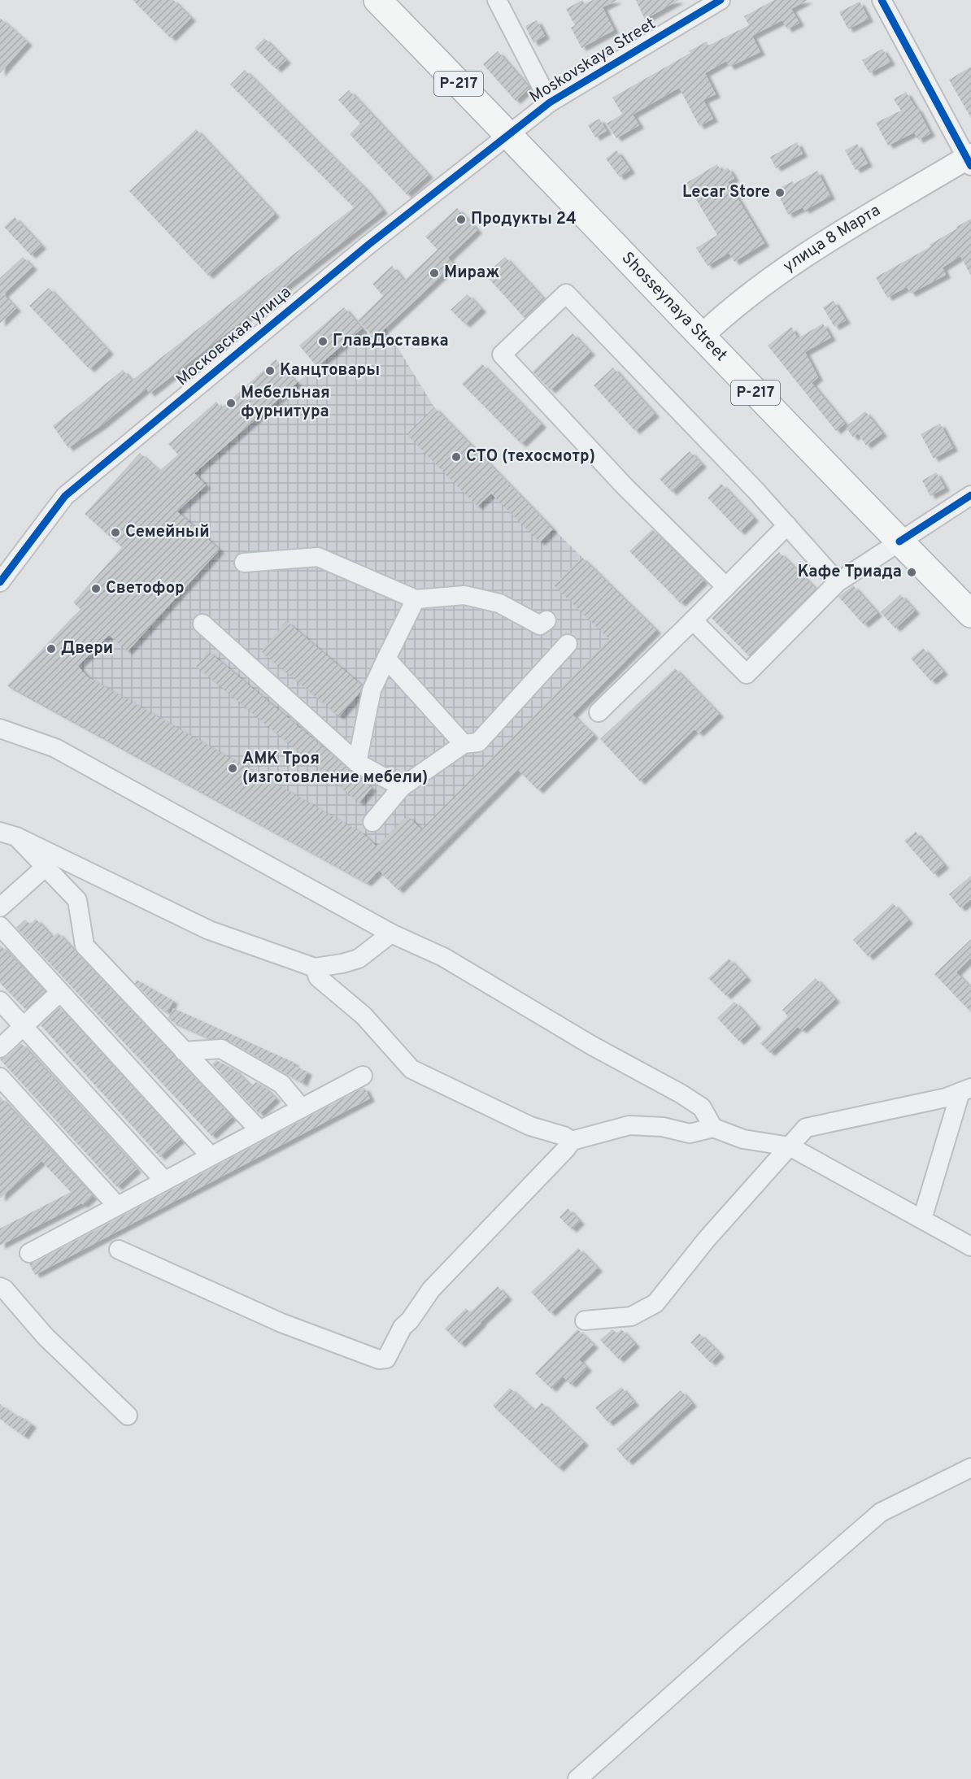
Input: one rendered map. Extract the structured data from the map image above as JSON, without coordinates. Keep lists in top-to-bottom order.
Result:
{
  "streets": {
    "highway": ["Р-217", "Shosseynaya Street"],
    "main road": ["улица 8 Марта"],
    "street": ["Moskovskaya Street", "Московская улица"]
  },
  "crossings": [
    ["Moskovskaya Street", "Shosseynaya Street"],
    ["Moskovskaya Street", "Московская улица"],
    ["улица 8 Марта", "Shosseynaya Street"],
    ["Shosseynaya Street", "Московская улица"]
  ],
  "places": [
    "Lecar Store",
    "Продукты 24",
    "Мираж",
    "ГлавДоставка",
    "Канцтовары",
    "Мебельная фурнитура",
    "СТО (техосмотр)",
    "Семейный",
    "Кафе Триада",
    "Светофор",
    "Двери",
    "АМК Троя (изготовление мебели)"
  ]
}
